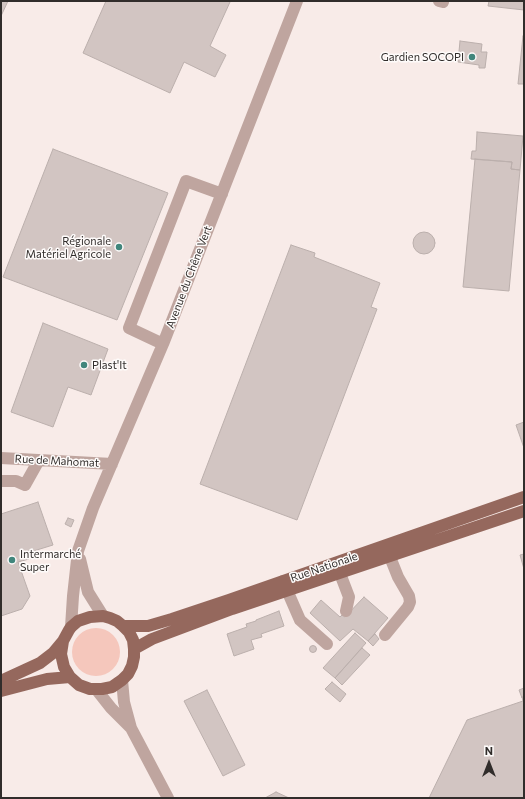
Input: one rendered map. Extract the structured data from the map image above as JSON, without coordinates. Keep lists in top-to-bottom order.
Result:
{
  "streets": {
    "main road": ["Rue Nationale"],
    "street": ["Avenue du Chêne Vert", "Rue de Mahomat"]
  },
  "crossings": [
    ["Avenue du Chêne Vert", "Rue de Mahomat"],
    ["Avenue du Chêne Vert", "Rue Nationale"]
  ],
  "places": [
    "Gardien SOCOPI",
    "Régionale Matériel Agricole",
    "Plast'It",
    "Intermarché Super"
  ],
  "north": "top"
}
